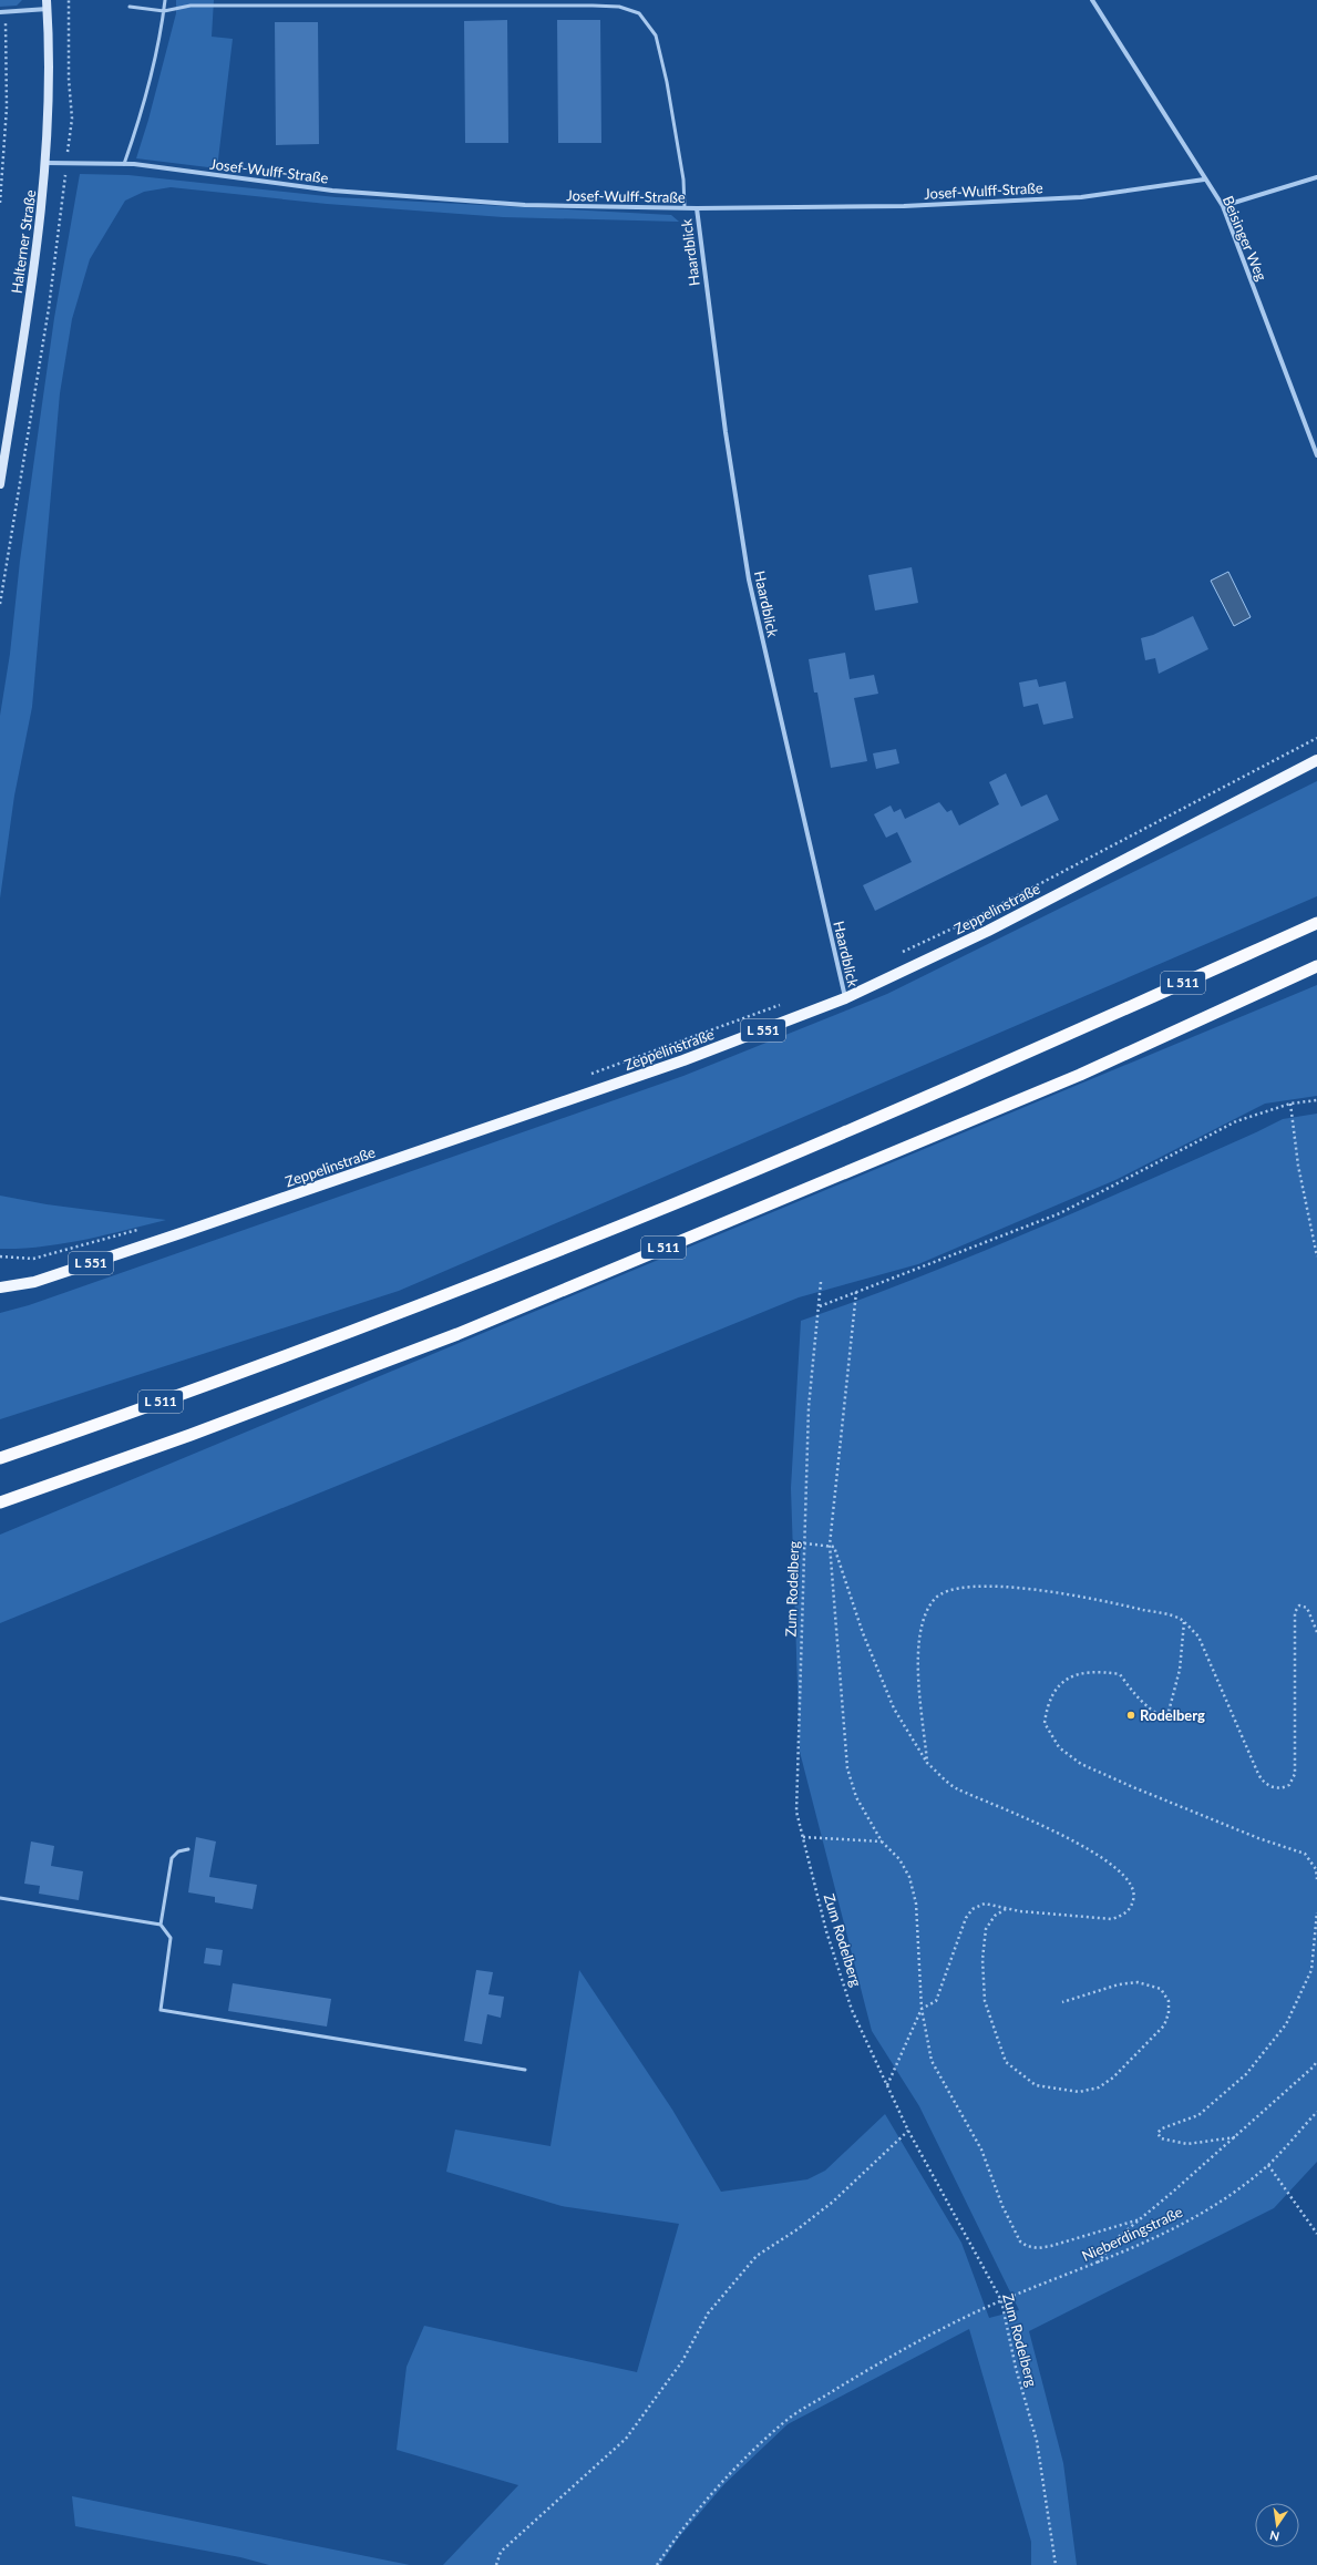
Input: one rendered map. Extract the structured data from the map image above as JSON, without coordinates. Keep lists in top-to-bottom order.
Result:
{
  "streets": {
    "highway": ["L 511"],
    "main road": ["Halterner Straße", "Zeppelinstraße", "L 551"],
    "street": ["Josef-Wulff-Straße", "Beisinger Weg", "Haardblick"],
    "path": ["Zum Rodelberg", "Nieberdingstraße"]
  },
  "crossings": [
    ["Josef-Wulff-Straße", "Beisinger Weg"],
    ["Josef-Wulff-Straße", "Halterner Straße"],
    ["Josef-Wulff-Straße", "Haardblick"],
    ["Haardblick", "Zeppelinstraße"],
    ["Zum Rodelberg", "Nieberdingstraße"]
  ],
  "places": ["Rodelberg"],
  "north": "bottom"
}
